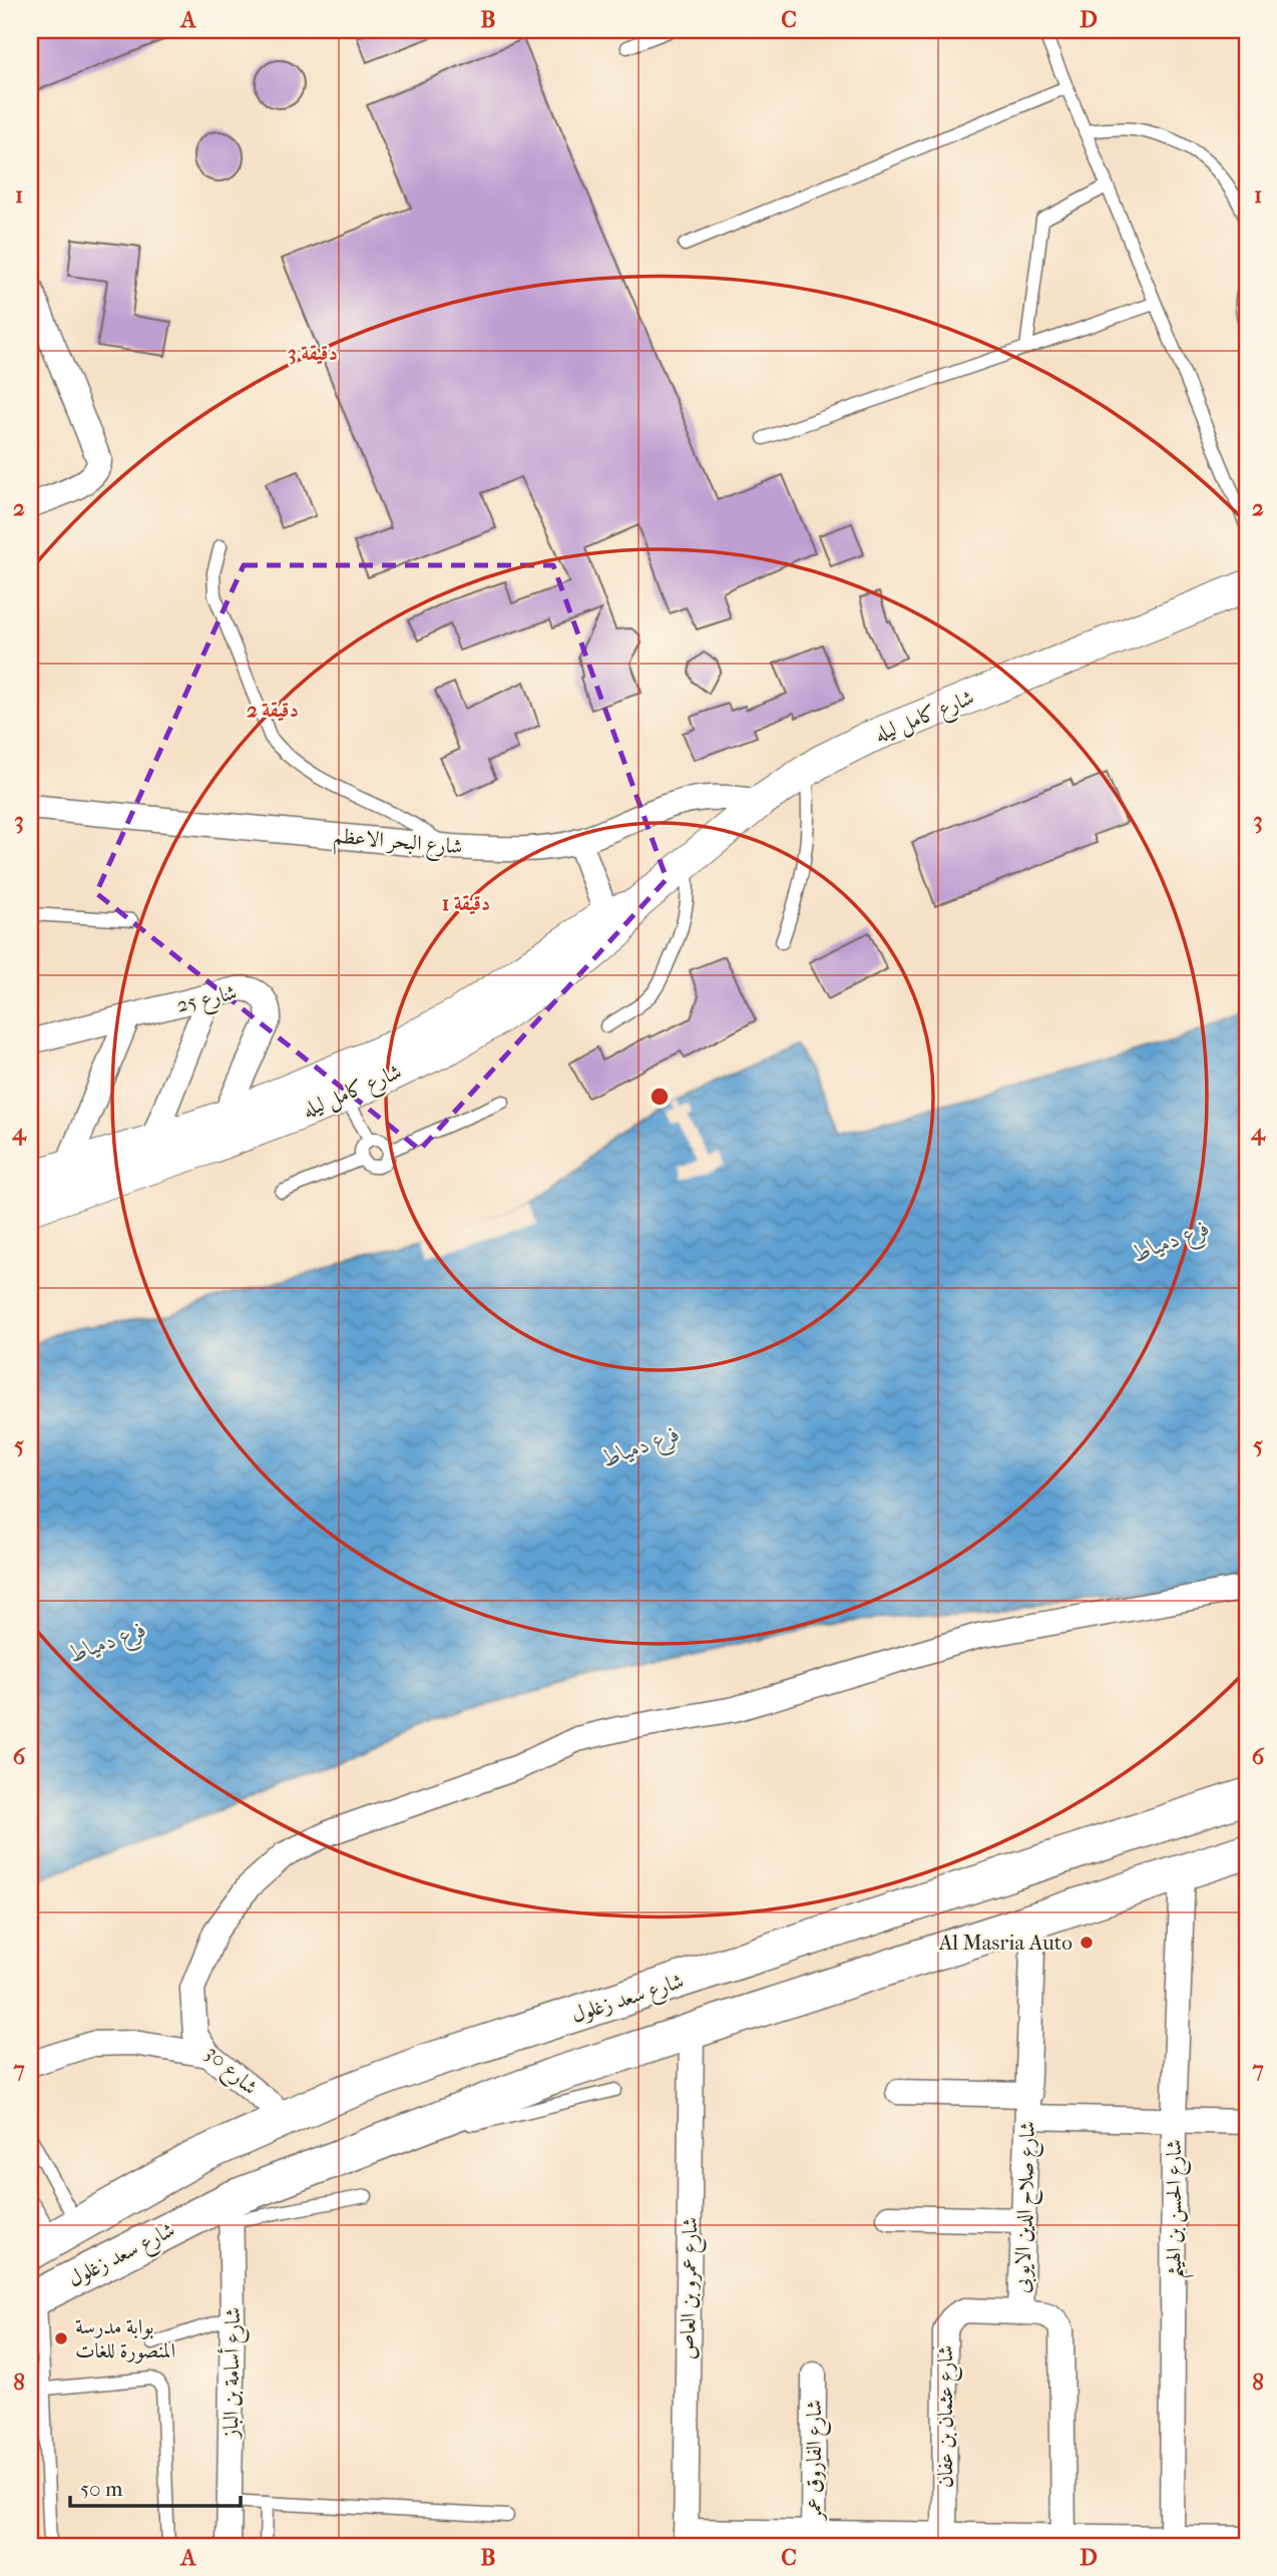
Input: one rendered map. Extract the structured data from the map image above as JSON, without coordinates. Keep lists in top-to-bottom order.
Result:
{
  "streets": {
    "main road": ["شارع سعد زغلول"],
    "street": [
      "شارع كامل ليله",
      "شارع البحر الاعظم",
      "شارع 25",
      "شارع 30",
      "شارع صلاح الدين الايوبى",
      "شارع الحسن بن الهيثم",
      "شارع عمرو بن العاص",
      "شارع أسامة بن الباز",
      "شارع عثمان بن عفان",
      "شارع الفاروق عمر"
    ]
  },
  "crossings": [
    ["شارع كامل ليله", "شارع البحر الاعظم"],
    ["شارع كامل ليله", "شارع 25"],
    ["شارع سعد زغلول", "شارع 30"],
    ["شارع سعد زغلول", "شارع صلاح الدين الايوبى"],
    ["شارع سعد زغلول", "شارع الحسن بن الهيثم"],
    ["شارع سعد زغلول", "شارع عمرو بن العاص"],
    ["شارع سعد زغلول", "شارع أسامة بن الباز"],
    ["شارع صلاح الدين الايوبى", "شارع عثمان بن عفان"]
  ],
  "water": ["فرع دمياط"],
  "places": ["Al Masria Auto", "بوابة مدرسة المنصورة للغات"],
  "scale_bar": "50 m",
  "grid": {
    "columns": [
      "A",
      "B",
      "C",
      "D"
    ],
    "rows": [
      "1",
      "2",
      "3",
      "4",
      "5",
      "6",
      "7",
      "8"
    ]
  },
  "rings": ["3 دقيقة", "2 دقيقة", "1 دقيقة"]
}
